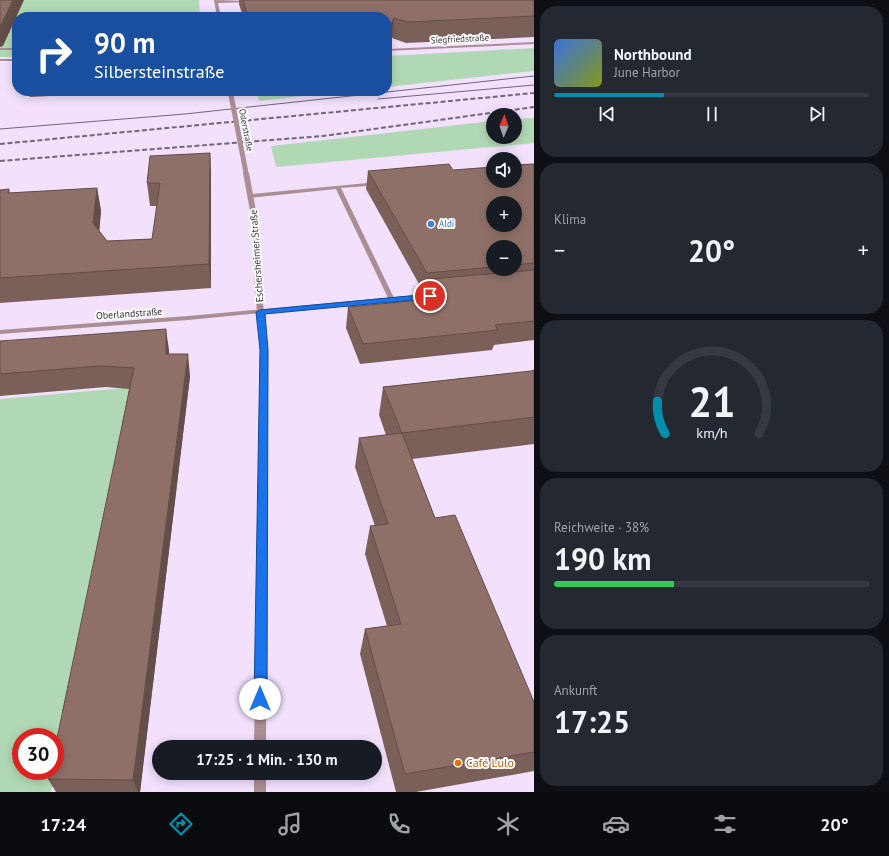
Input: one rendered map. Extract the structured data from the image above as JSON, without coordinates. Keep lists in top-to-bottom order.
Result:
{
  "streets": {
    "street": [
      "Siegfriedstraße",
      "Oderstraße",
      "Eschersheimer Straße",
      "Oberlandstraße"
    ]
  },
  "crossings": [
    ["Oderstraße", "Eschersheimer Straße"],
    ["Eschersheimer Straße", "Oberlandstraße"]
  ],
  "places": ["Aldi", "Café Lulo"],
  "north": "top",
  "page": {
    "turn": ["90 m", "Silbersteinstraße"],
    "song": ["Northbound", "June Harbor"],
    "map_buttons": ["+", "−"],
    "tile": [
      "Klima",
      ["Reichweite · 38%", "190 km"],
      ["Ankunft", "17:25"]
    ],
    "heat": ["−", "20°", "+"],
    "limit": "30",
    "trip": "17:25 · 1 Min. · 130 m",
    "tabs": ["17:24", "20°"],
    "gauge": ["21", "km/h"]
  }
}
